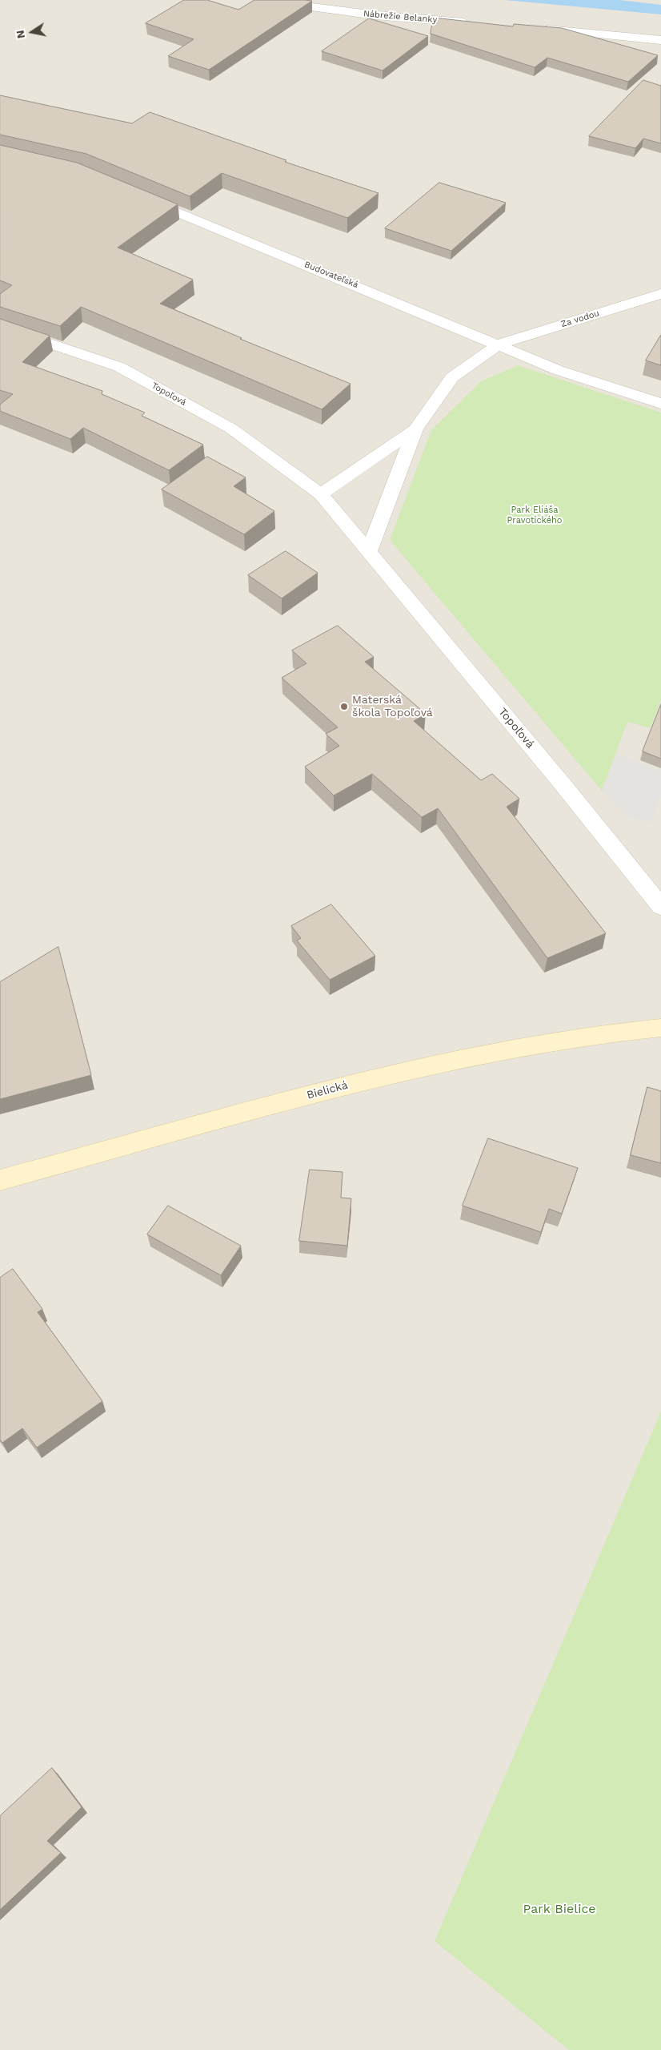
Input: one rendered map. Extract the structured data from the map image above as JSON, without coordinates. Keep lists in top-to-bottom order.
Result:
{
  "streets": {
    "main road": ["Bielická"],
    "street": [
      "Nábrežie Belanky",
      "Budovateľská",
      "Za vodou",
      "Topoľová"
    ]
  },
  "crossings": [
    ["Budovateľská", "Za vodou"]
  ],
  "parks": ["Park Eliáša Pravotického", "Park Bielice"],
  "places": ["Materská škola Topoľová"],
  "north": "left"
}
